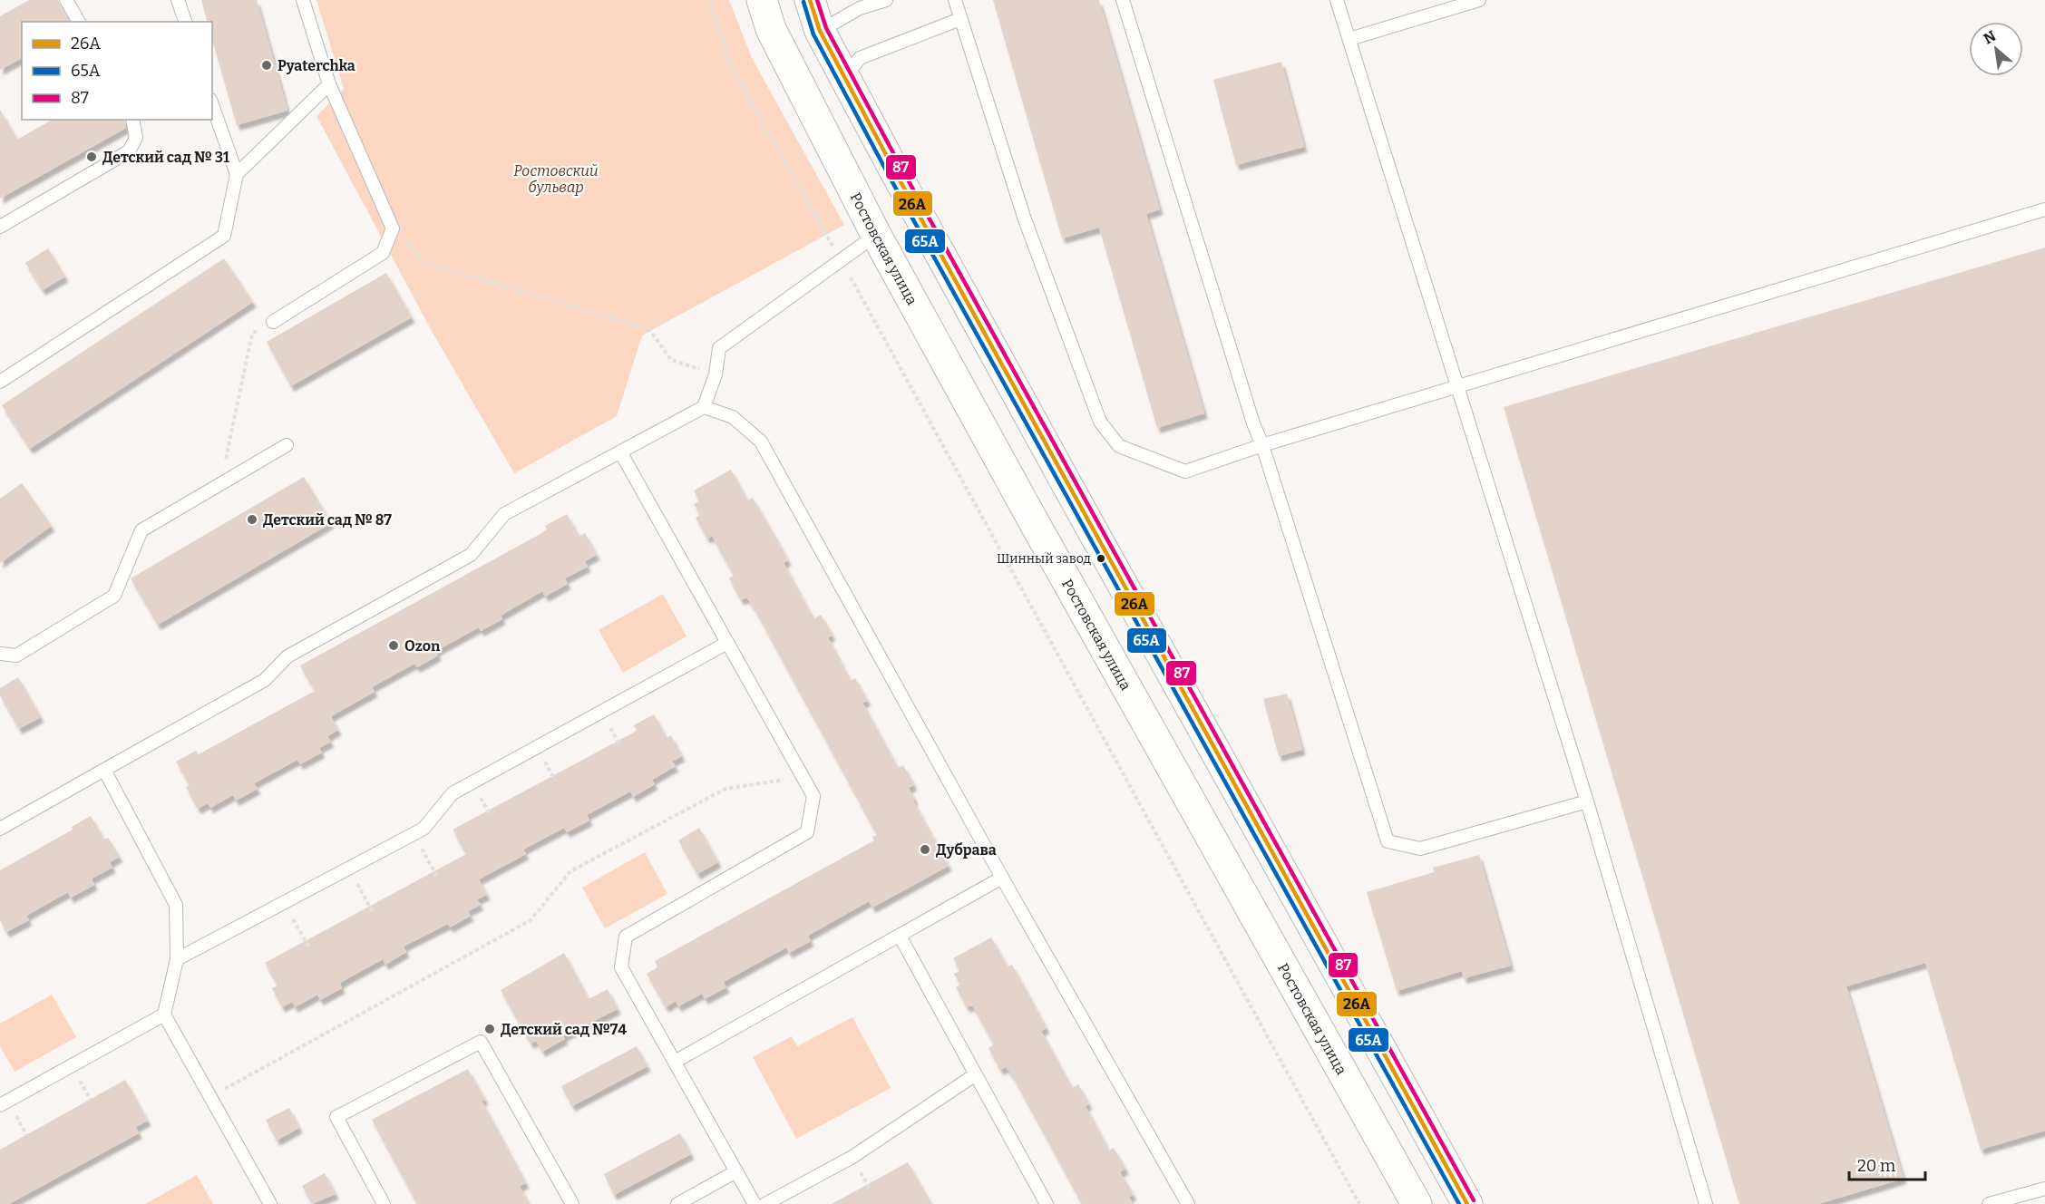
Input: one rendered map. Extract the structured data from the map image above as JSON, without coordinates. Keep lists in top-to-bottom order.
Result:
{
  "streets": {
    "street": ["Ростовская улица"]
  },
  "parks": ["Ростовский бульвар"],
  "places": [
    "Pyaterchka",
    "Детский сад № 31",
    "Детский сад № 87",
    "Шинный завод",
    "Ozon",
    "Дубрава",
    "Детский сад №74"
  ],
  "lines": ["transit line 26А", "transit line 87", "transit line 65А"],
  "legend": ["26А", "65А", "87"],
  "scale_bar": "20 m",
  "north": "top left"
}
